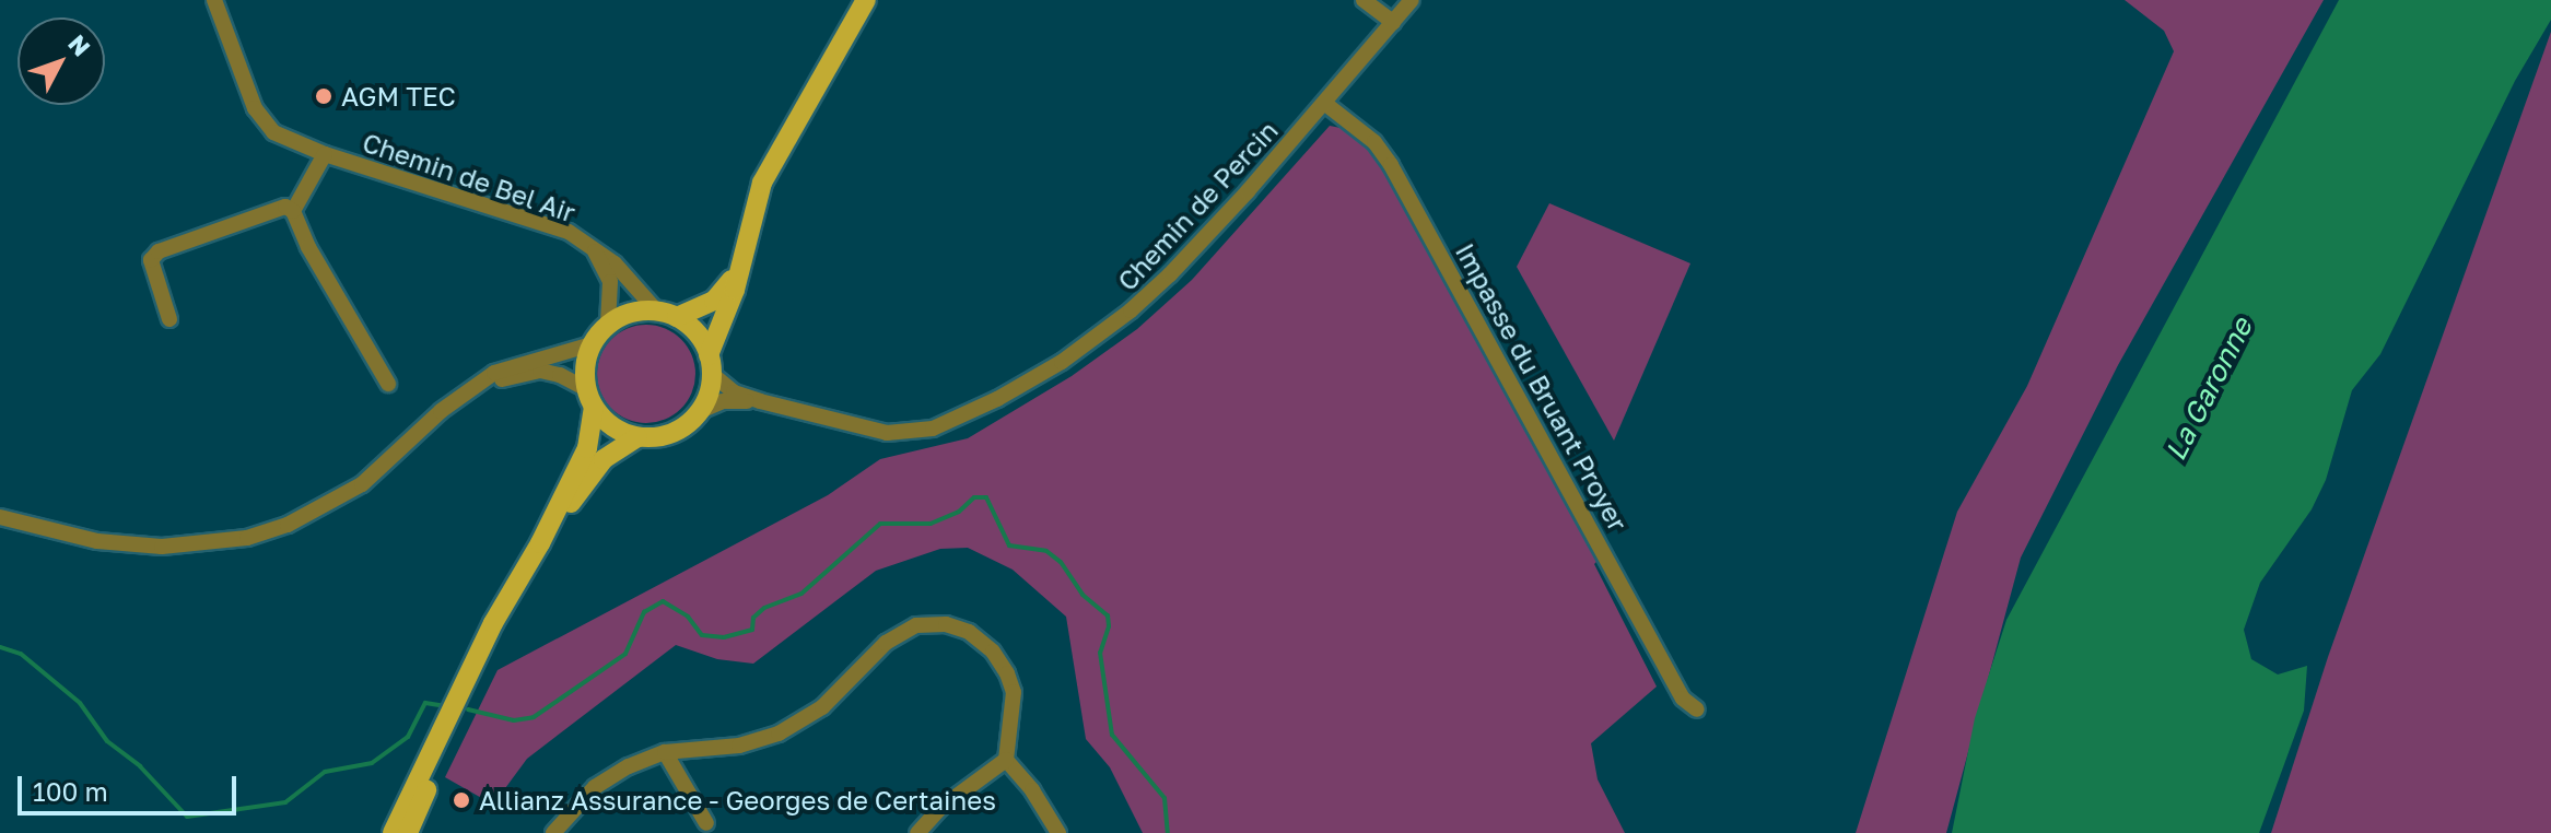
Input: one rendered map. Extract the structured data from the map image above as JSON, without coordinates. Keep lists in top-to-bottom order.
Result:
{
  "streets": {
    "street": ["Chemin de Bel Air", "Chemin de Percin", "Impasse du Bruant Proyer"]
  },
  "crossings": [
    ["Chemin de Bel Air", "Chemin de Percin"],
    ["Chemin de Percin", "Impasse du Bruant Proyer"]
  ],
  "water": ["La Garonne"],
  "places": ["AGM TEC", "Allianz Assurance - Georges de Certaines"],
  "scale_bar": "100 m",
  "north": "top right"
}
